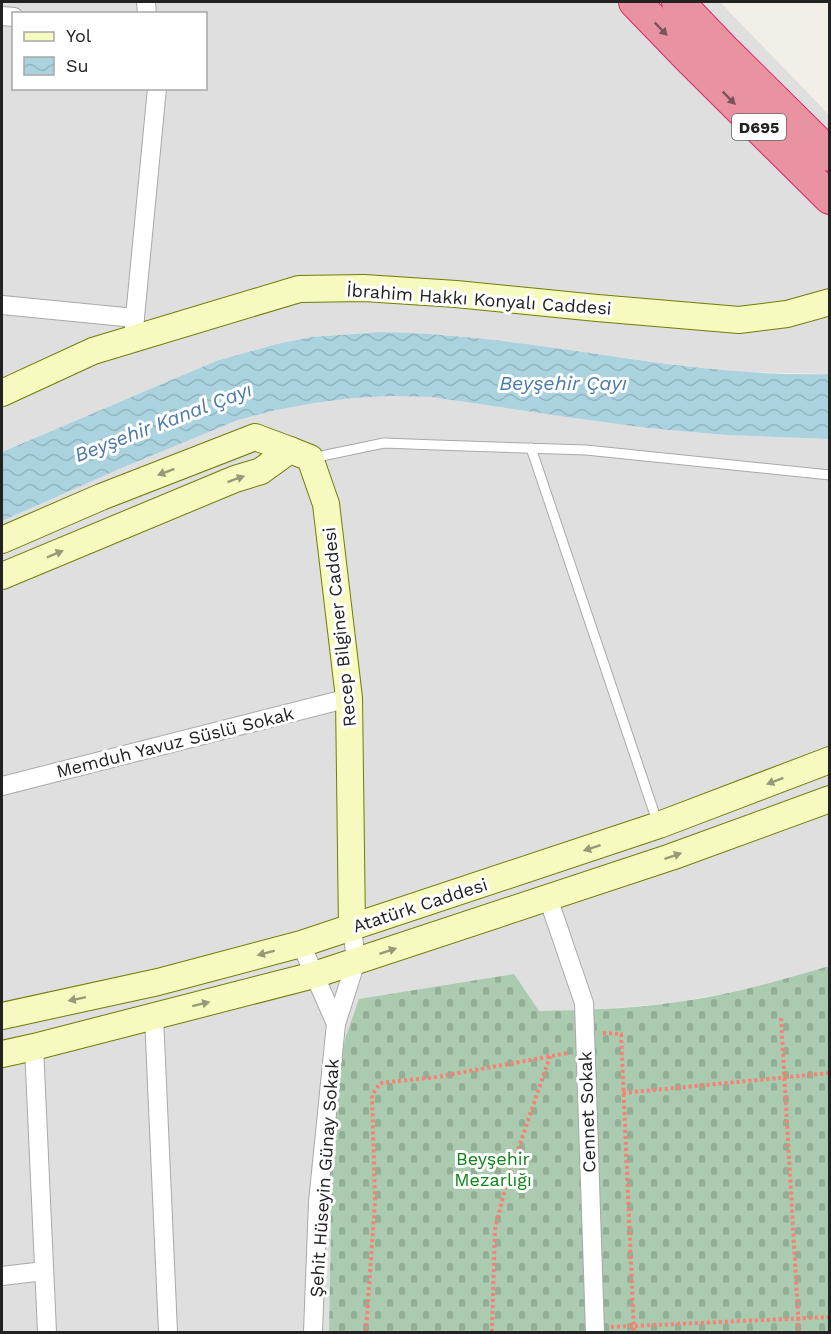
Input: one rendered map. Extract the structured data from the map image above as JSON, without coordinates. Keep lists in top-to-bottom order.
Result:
{
  "streets": {
    "highway": ["D695"],
    "street": [
      "İbrahim Hakkı Konyalı Caddesi",
      "Recep Bilginer Caddesi",
      "Memduh Yavuz Süslü Sokak",
      "Atatürk Caddesi",
      "Cennet Sokak",
      "Şehit Hüseyin Günay Sokak"
    ]
  },
  "crossings": [
    ["Recep Bilginer Caddesi", "Memduh Yavuz Süslü Sokak"],
    ["Recep Bilginer Caddesi", "Atatürk Caddesi"],
    ["Atatürk Caddesi", "Cennet Sokak"],
    ["Atatürk Caddesi", "Şehit Hüseyin Günay Sokak"]
  ],
  "water": ["Beyşehir Çayı", "Beyşehir Kanal Çayı"],
  "parks": ["Beyşehir Mezarlığı"],
  "legend": ["Yol", "Su"]
}
